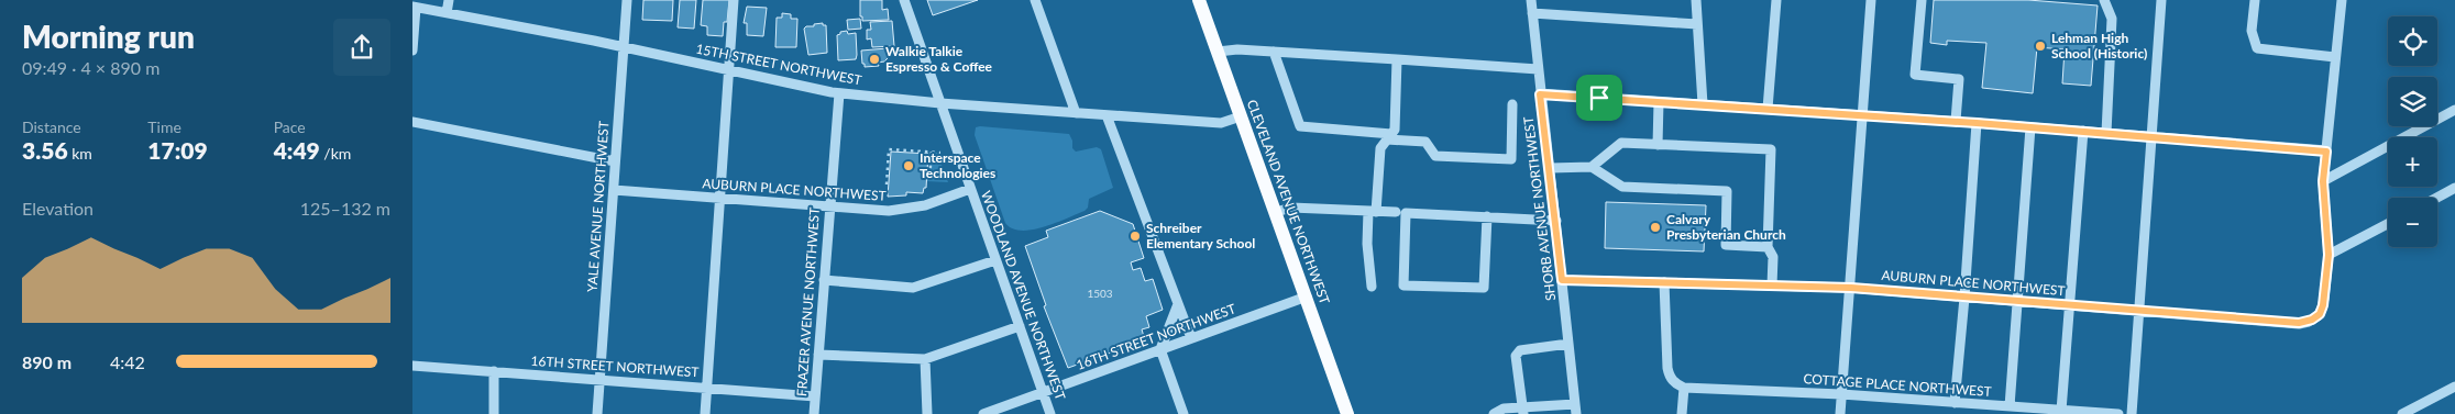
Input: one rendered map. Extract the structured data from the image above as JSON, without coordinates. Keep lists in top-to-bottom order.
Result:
{
  "streets": {
    "main road": ["CLEVELAND AVENUE NORTHWEST"],
    "street": [
      "15TH STREET NORTHWEST",
      "AUBURN PLACE NORTHWEST",
      "YALE AVENUE NORTHWEST",
      "SHORB AVENUE NORTHWEST",
      "WOODLAND AVENUE NORTHWEST",
      "FRAZER AVENUE NORTHWEST",
      "16TH STREET NORTHWEST",
      "COTTAGE PLACE NORTHWEST"
    ]
  },
  "crossings": [
    ["15TH STREET NORTHWEST", "CLEVELAND AVENUE NORTHWEST"],
    ["15TH STREET NORTHWEST", "YALE AVENUE NORTHWEST"],
    ["15TH STREET NORTHWEST", "WOODLAND AVENUE NORTHWEST"],
    ["15TH STREET NORTHWEST", "FRAZER AVENUE NORTHWEST"],
    ["AUBURN PLACE NORTHWEST", "YALE AVENUE NORTHWEST"],
    ["AUBURN PLACE NORTHWEST", "SHORB AVENUE NORTHWEST"],
    ["AUBURN PLACE NORTHWEST", "WOODLAND AVENUE NORTHWEST"],
    ["AUBURN PLACE NORTHWEST", "FRAZER AVENUE NORTHWEST"],
    ["CLEVELAND AVENUE NORTHWEST", "16TH STREET NORTHWEST"],
    ["YALE AVENUE NORTHWEST", "16TH STREET NORTHWEST"],
    ["WOODLAND AVENUE NORTHWEST", "16TH STREET NORTHWEST"],
    ["FRAZER AVENUE NORTHWEST", "16TH STREET NORTHWEST"]
  ],
  "places": [
    "Lehman High School (Historic)",
    "Walkie Talkie Espresso & Coffee",
    "Interspace Technologies",
    "Calvary Presbyterian Church",
    "Schreiber Elementary School"
  ],
  "house_numbers": ["1503"],
  "page": {
    "heading": ["Morning run", "09:49 · 4 × 890 m"],
    "map_buttons": ["+", "−"],
    "stats": [
      ["Distance", "3.56 km"],
      ["Time", "17:09"],
      ["Pace", "4:49 /km"]
    ],
    "chart": ["Elevation", "125–132 m"],
    "list": [
      {
        "name": "890 m",
        "note": "4:42"
      }
    ]
  }
}
